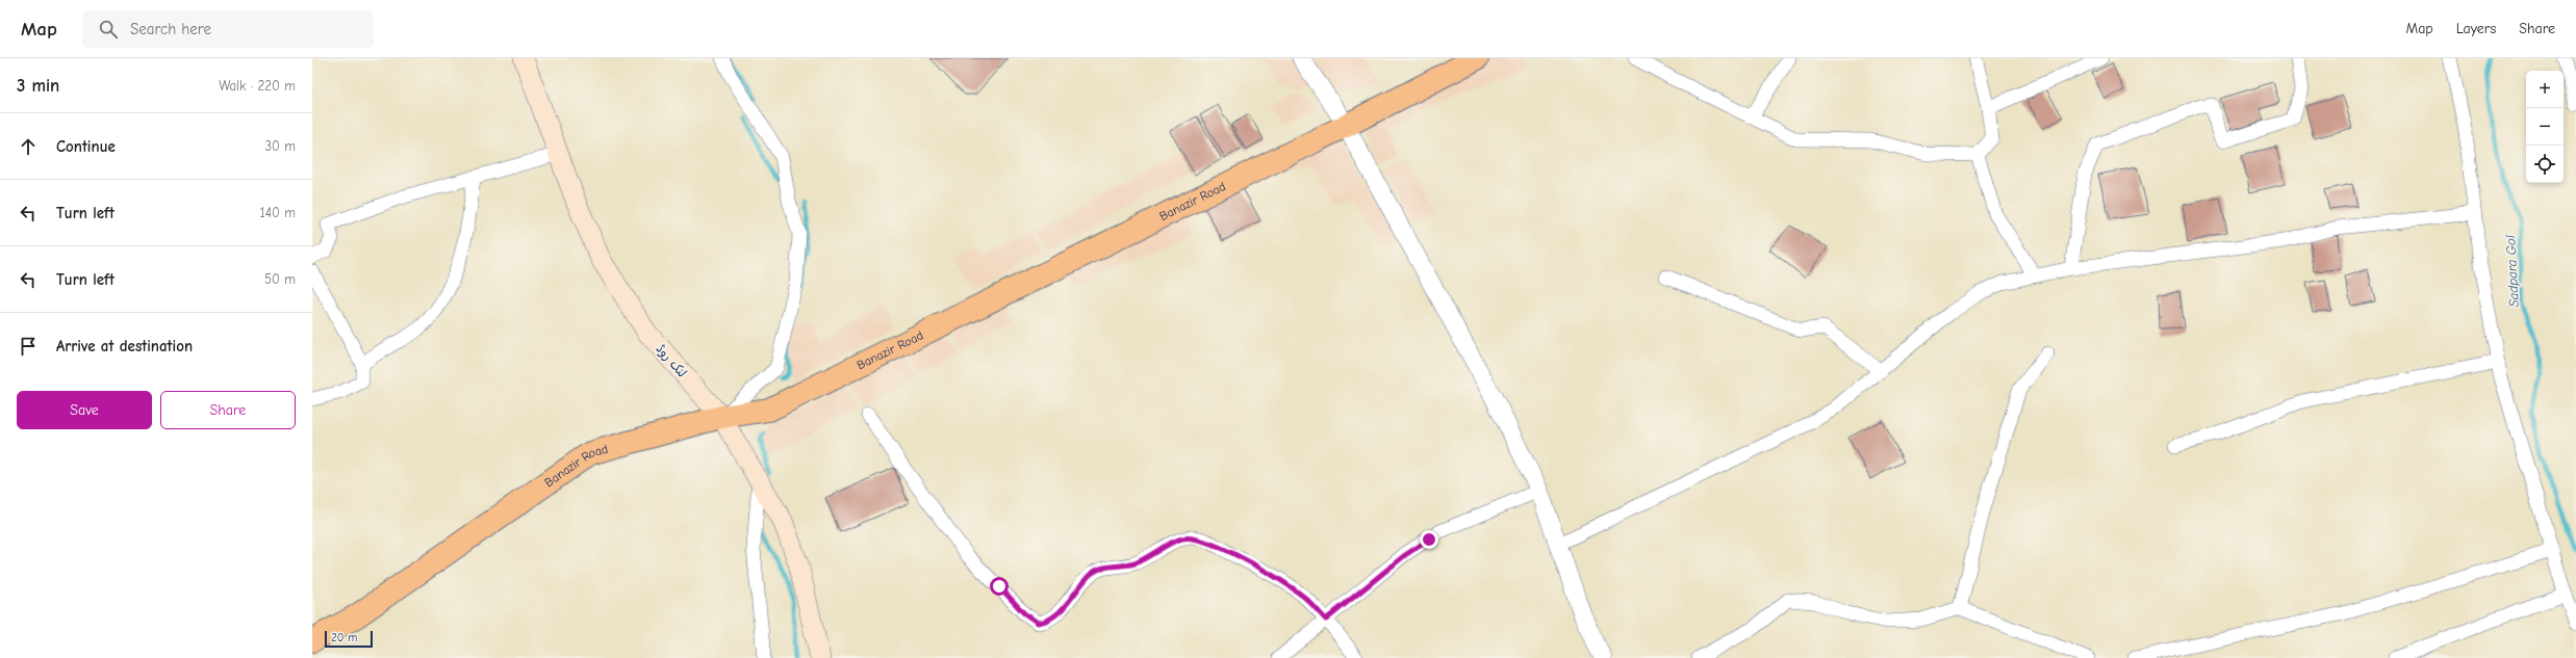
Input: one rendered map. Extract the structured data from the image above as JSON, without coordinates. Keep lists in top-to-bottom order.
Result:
{
  "streets": {
    "highway": ["Banazir Road"],
    "main road": ["لنک روڈ"]
  },
  "crossings": [
    ["Banazir Road", "لنک روڈ"]
  ],
  "water": ["Sadpara Gol"],
  "scale_bar": "20 m",
  "page": {
    "header": "Map",
    "search": "Search here",
    "nav": ["Map", "Layers", "Share"],
    "heading": ["3 min", "Walk · 220 m"],
    "map_buttons": ["+", "−"],
    "list": [
      ["Continue", "30 m"],
      ["Turn left", "140 m"],
      ["Turn left", "50 m"],
      "Arrive at destination"
    ],
    "buttons": ["Save", "Share"],
    "scale": "20 m"
  }
}
